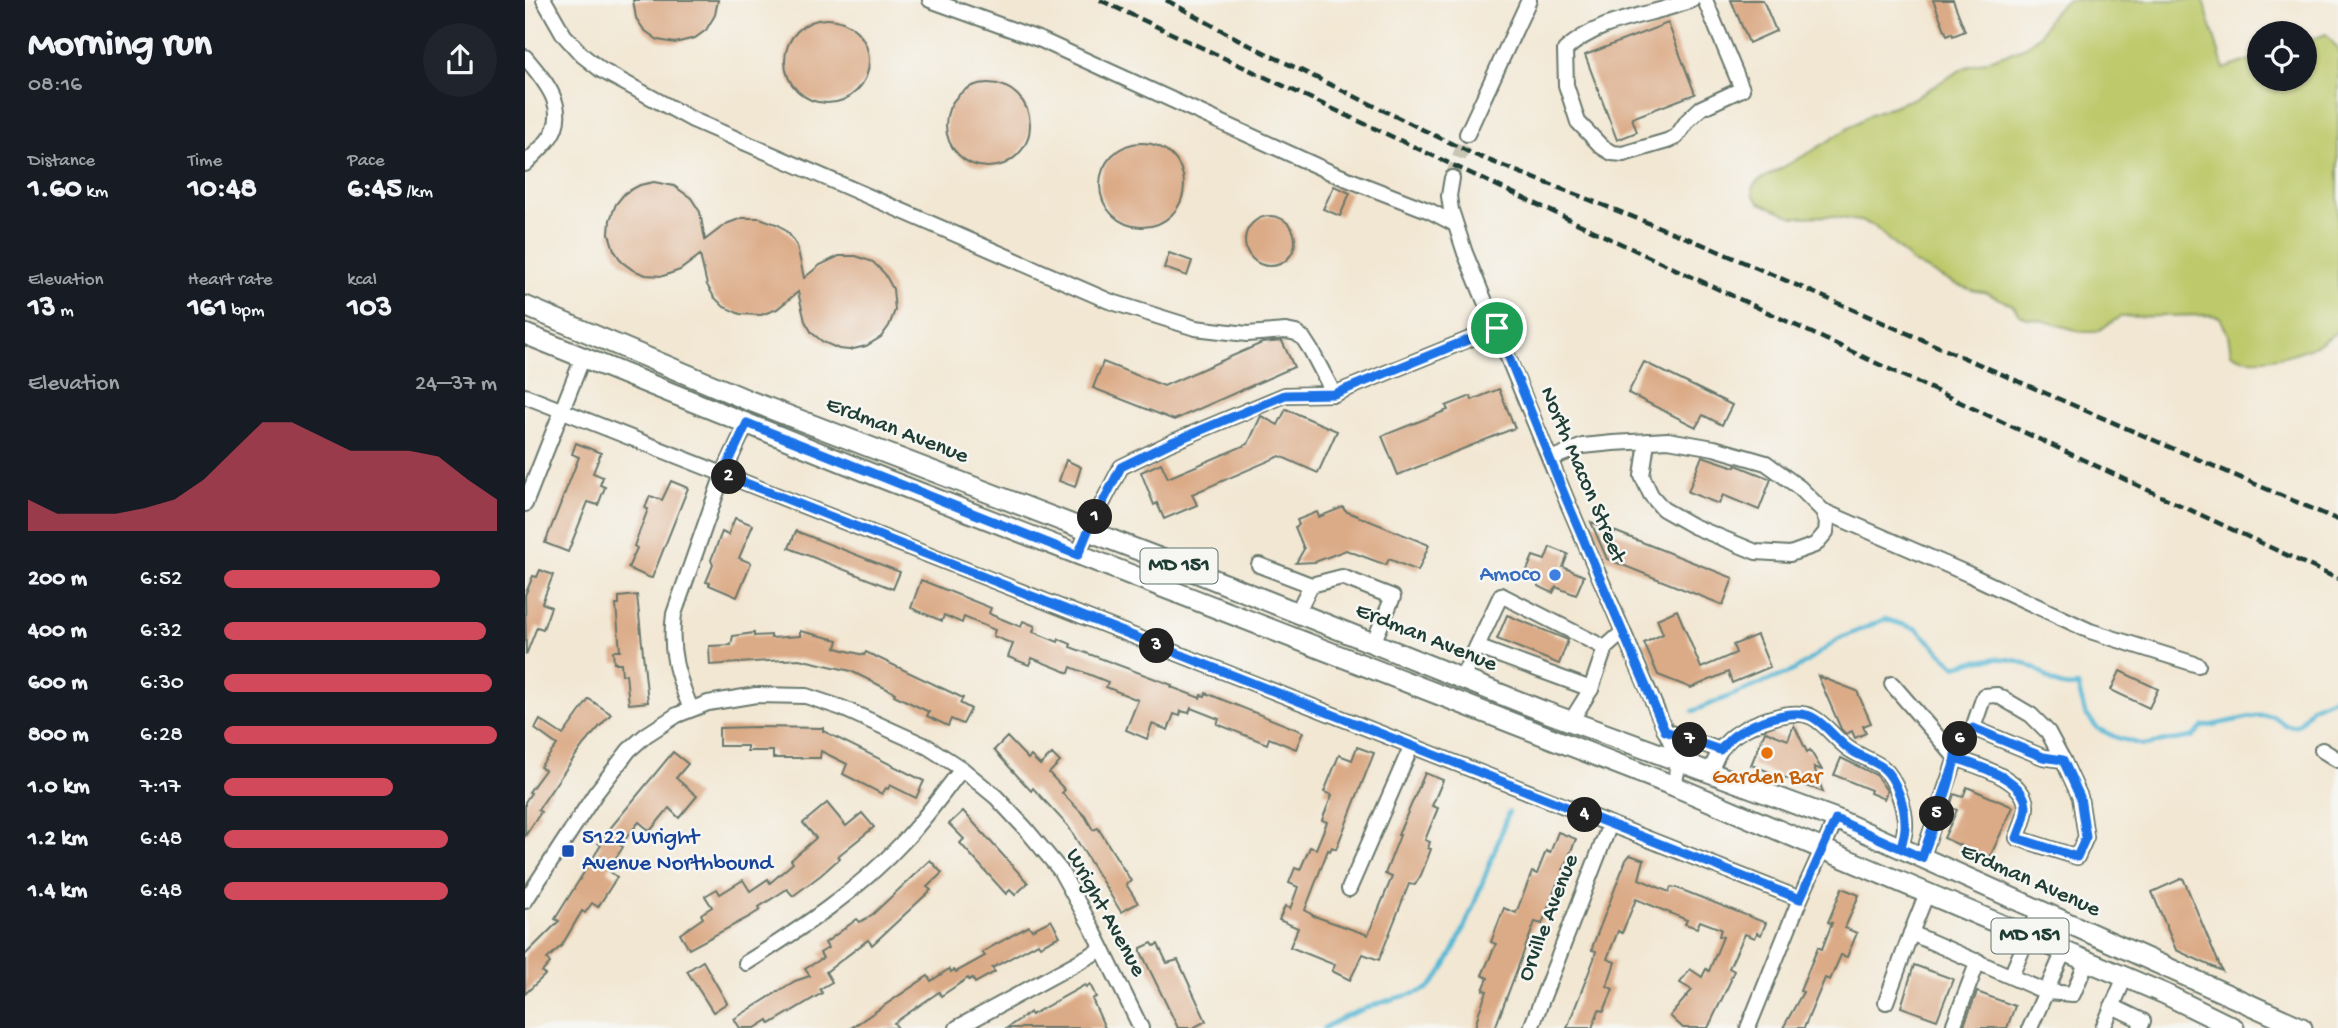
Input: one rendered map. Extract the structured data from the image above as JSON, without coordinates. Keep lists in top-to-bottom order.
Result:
{
  "streets": {
    "main road": ["Erdman Avenue", "MD 151"],
    "street": ["North Macon Street", "Wright Avenue", "Orville Avenue"]
  },
  "crossings": [
    ["Erdman Avenue", "North Macon Street"]
  ],
  "places": {
    "other": ["Amoco", "Garden Bar"],
    "transit": ["5122 Wright Avenue Northbound"]
  },
  "page": {
    "heading": ["Morning run", "08:16"],
    "stats": [
      ["Distance", "1.60 km"],
      ["Time", "10:48"],
      ["Pace", "6:45 /km"],
      ["Elevation", "13 m"],
      ["Heart rate", "161 bpm"],
      ["kcal", "103"]
    ],
    "chart": ["Elevation", "24–37 m"],
    "pins": [
      "2",
      "1",
      "3",
      "6",
      "7",
      "5",
      "4"
    ],
    "list": [
      {
        "name": "200 m",
        "note": "6:52"
      },
      {
        "name": "400 m",
        "note": "6:32"
      },
      {
        "name": "600 m",
        "note": "6:30"
      },
      {
        "name": "800 m",
        "note": "6:28"
      },
      {
        "name": "1.0 km",
        "note": "7:17"
      },
      {
        "name": "1.2 km",
        "note": "6:48"
      },
      {
        "name": "1.4 km",
        "note": "6:48"
      }
    ]
  }
}
